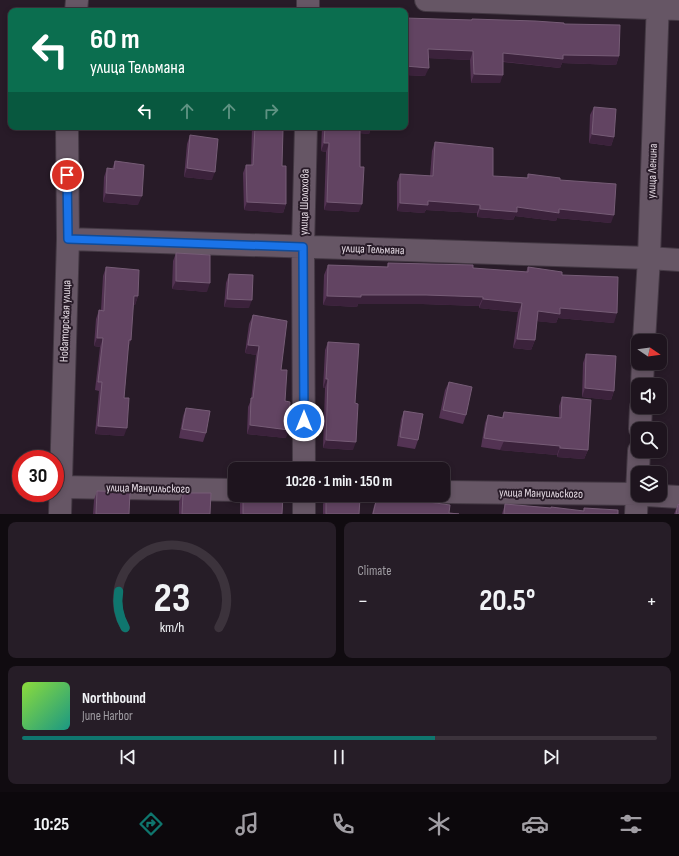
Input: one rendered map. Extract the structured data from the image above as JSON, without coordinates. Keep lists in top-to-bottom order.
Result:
{
  "streets": {
    "street": [
      "улица Ленина",
      "улица Шолохова",
      "улица Тельмана",
      "Новаторская улица",
      "улица Мануильского"
    ]
  },
  "crossings": [
    ["улица Ленина", "улица Тельмана"],
    ["улица Шолохова", "улица Тельмана"],
    ["улица Тельмана", "Новаторская улица"]
  ],
  "north": "right",
  "page": {
    "turn": ["60 m", "улица Тельмана"],
    "limit": "30",
    "trip": "10:26 · 1 min · 150 m",
    "tile": "Climate",
    "heat": ["−", "20.5°", "+"],
    "song": ["Northbound", "June Harbor"],
    "tabs": "10:25",
    "gauge": ["23", "km/h"]
  }
}
